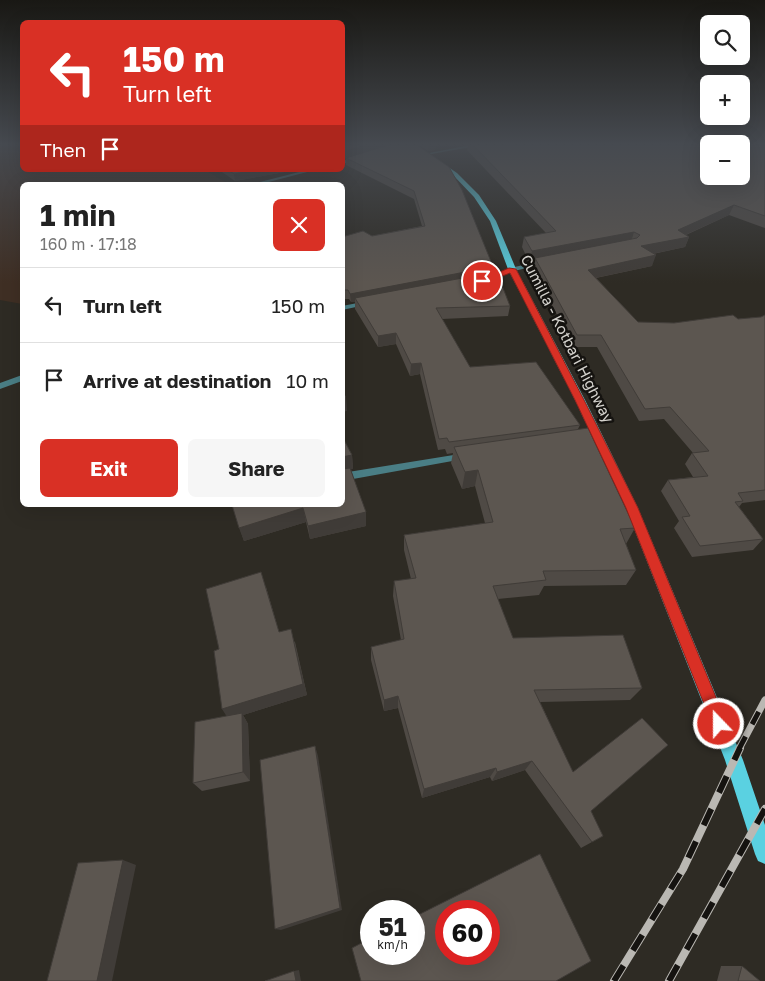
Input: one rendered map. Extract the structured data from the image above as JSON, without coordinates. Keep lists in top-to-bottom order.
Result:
{
  "streets": {
    "main road": ["Cumilla - Kotbari Highway"]
  },
  "page": {
    "map_buttons": ["+", "−"],
    "turn": ["150 m", "Turn left"],
    "then": "Then",
    "heading": ["1 min", "160 m · 17:18"],
    "list": [
      {
        "name": "Turn left",
        "value": "150 m"
      },
      {
        "name": "Arrive at destination",
        "value": "10 m"
      }
    ],
    "buttons": ["Exit", "Share"],
    "speed": "51 km/h",
    "limit": "60"
  }
}
